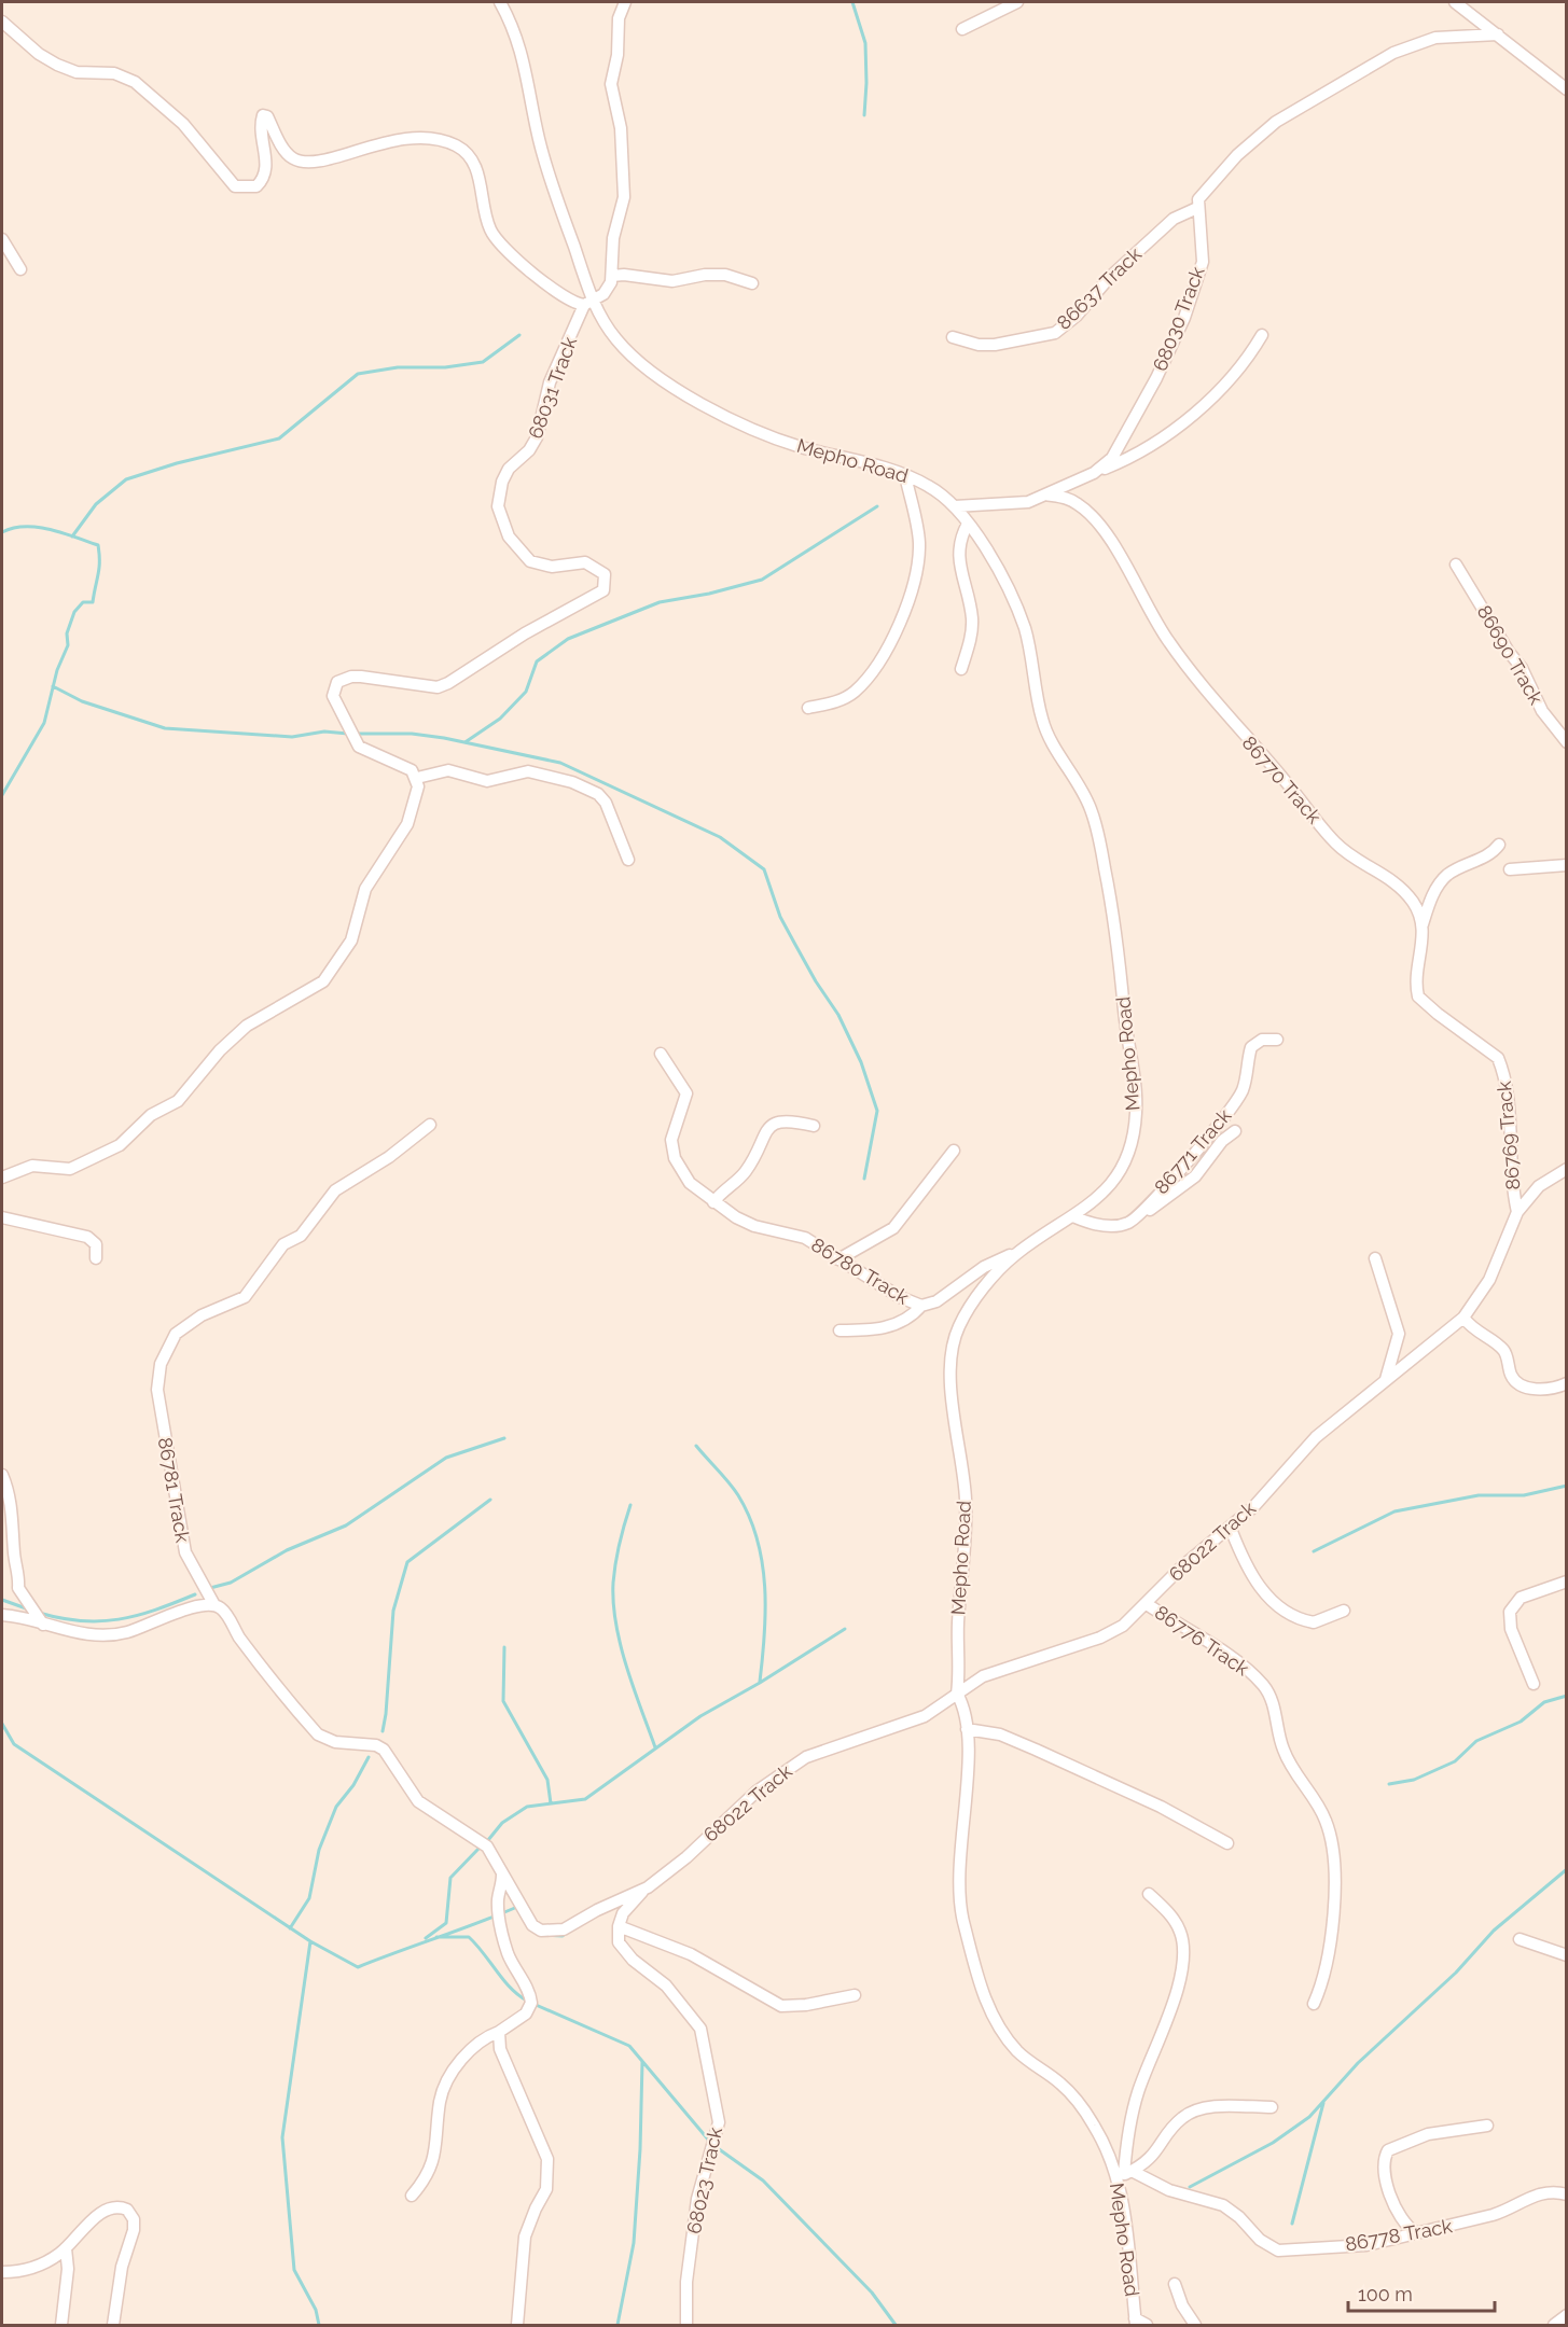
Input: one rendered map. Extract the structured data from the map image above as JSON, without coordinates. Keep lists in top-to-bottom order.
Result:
{
  "streets": {
    "street": [
      "86637 Track",
      "68030 Track",
      "68031 Track",
      "Mepho Road",
      "86690 Track",
      "86770 Track",
      "86769 Track",
      "86771 Track",
      "86780 Track",
      "86781 Track",
      "68022 Track",
      "86776 Track",
      "68023 Track",
      "86778 Track"
    ]
  },
  "crossings": [
    ["86637 Track", "68030 Track"],
    ["68030 Track", "Mepho Road"],
    ["68030 Track", "86770 Track"],
    ["68031 Track", "Mepho Road"],
    ["Mepho Road", "86780 Track"],
    ["Mepho Road", "68022 Track"],
    ["Mepho Road", "86778 Track"],
    ["86770 Track", "86769 Track"],
    ["86769 Track", "68022 Track"],
    ["86781 Track", "68022 Track"],
    ["68022 Track", "86776 Track"]
  ],
  "scale_bar": "100 m"
}
